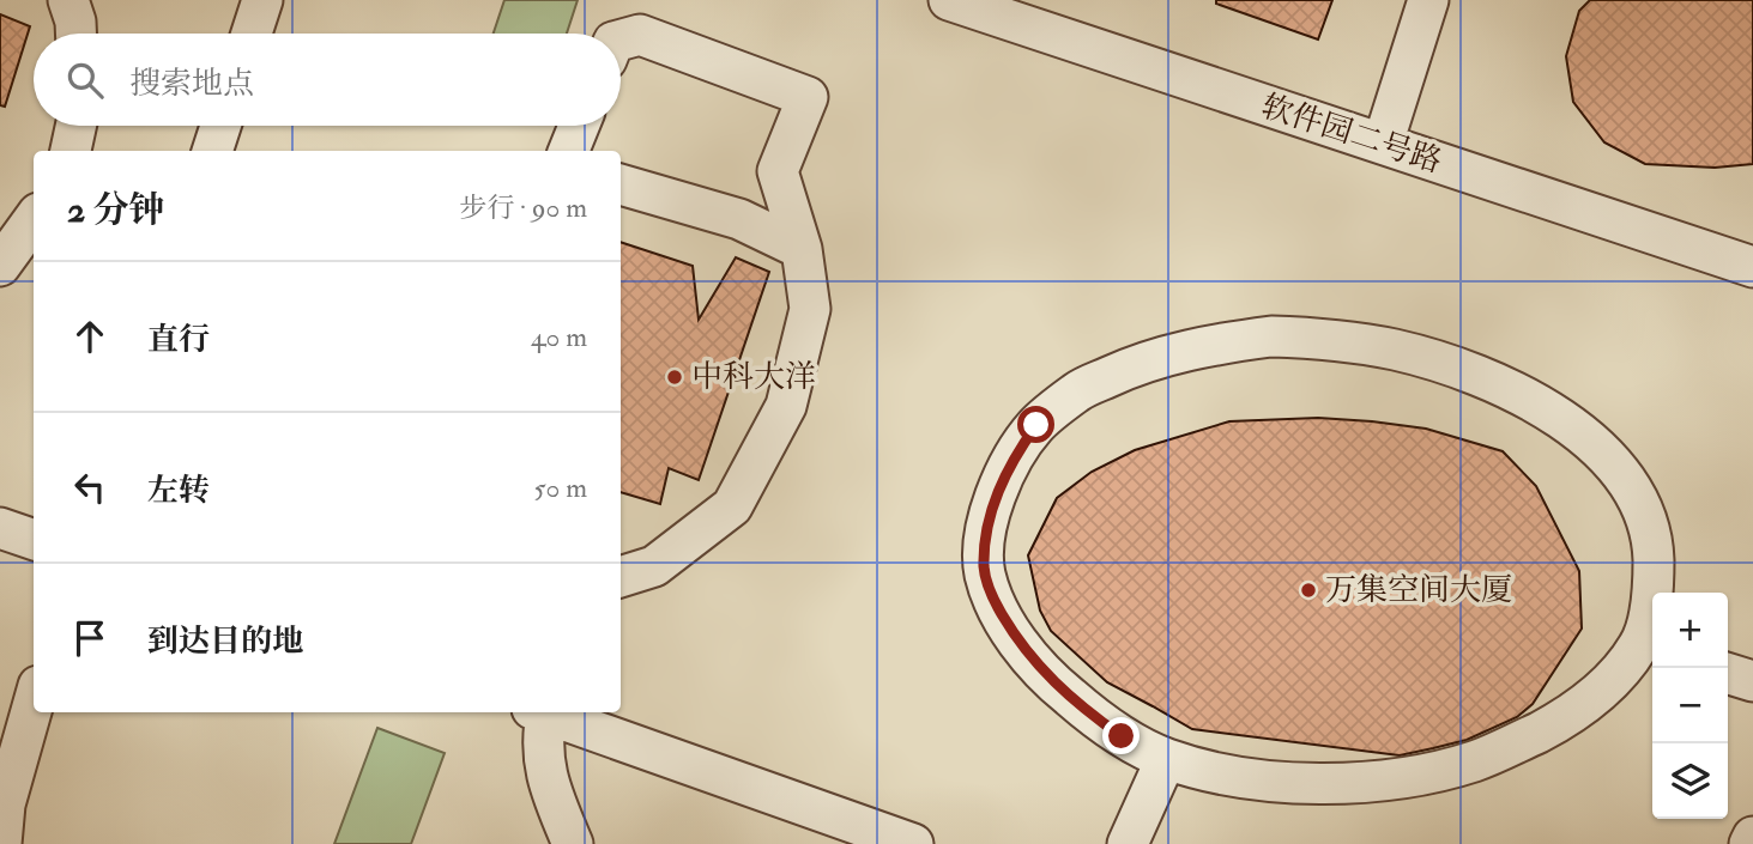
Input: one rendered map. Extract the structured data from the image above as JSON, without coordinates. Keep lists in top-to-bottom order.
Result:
{
  "streets": {
    "street": ["软件园二号路"]
  },
  "places": ["中科大洋", "万集空间大厦"],
  "page": {
    "search": "搜索地点",
    "heading": ["2 分钟", "步行 · 90 m"],
    "list": [
      ["直行", "40 m"],
      ["左转", "50 m"],
      "到达目的地"
    ],
    "map_buttons": ["+", "−"]
  }
}
